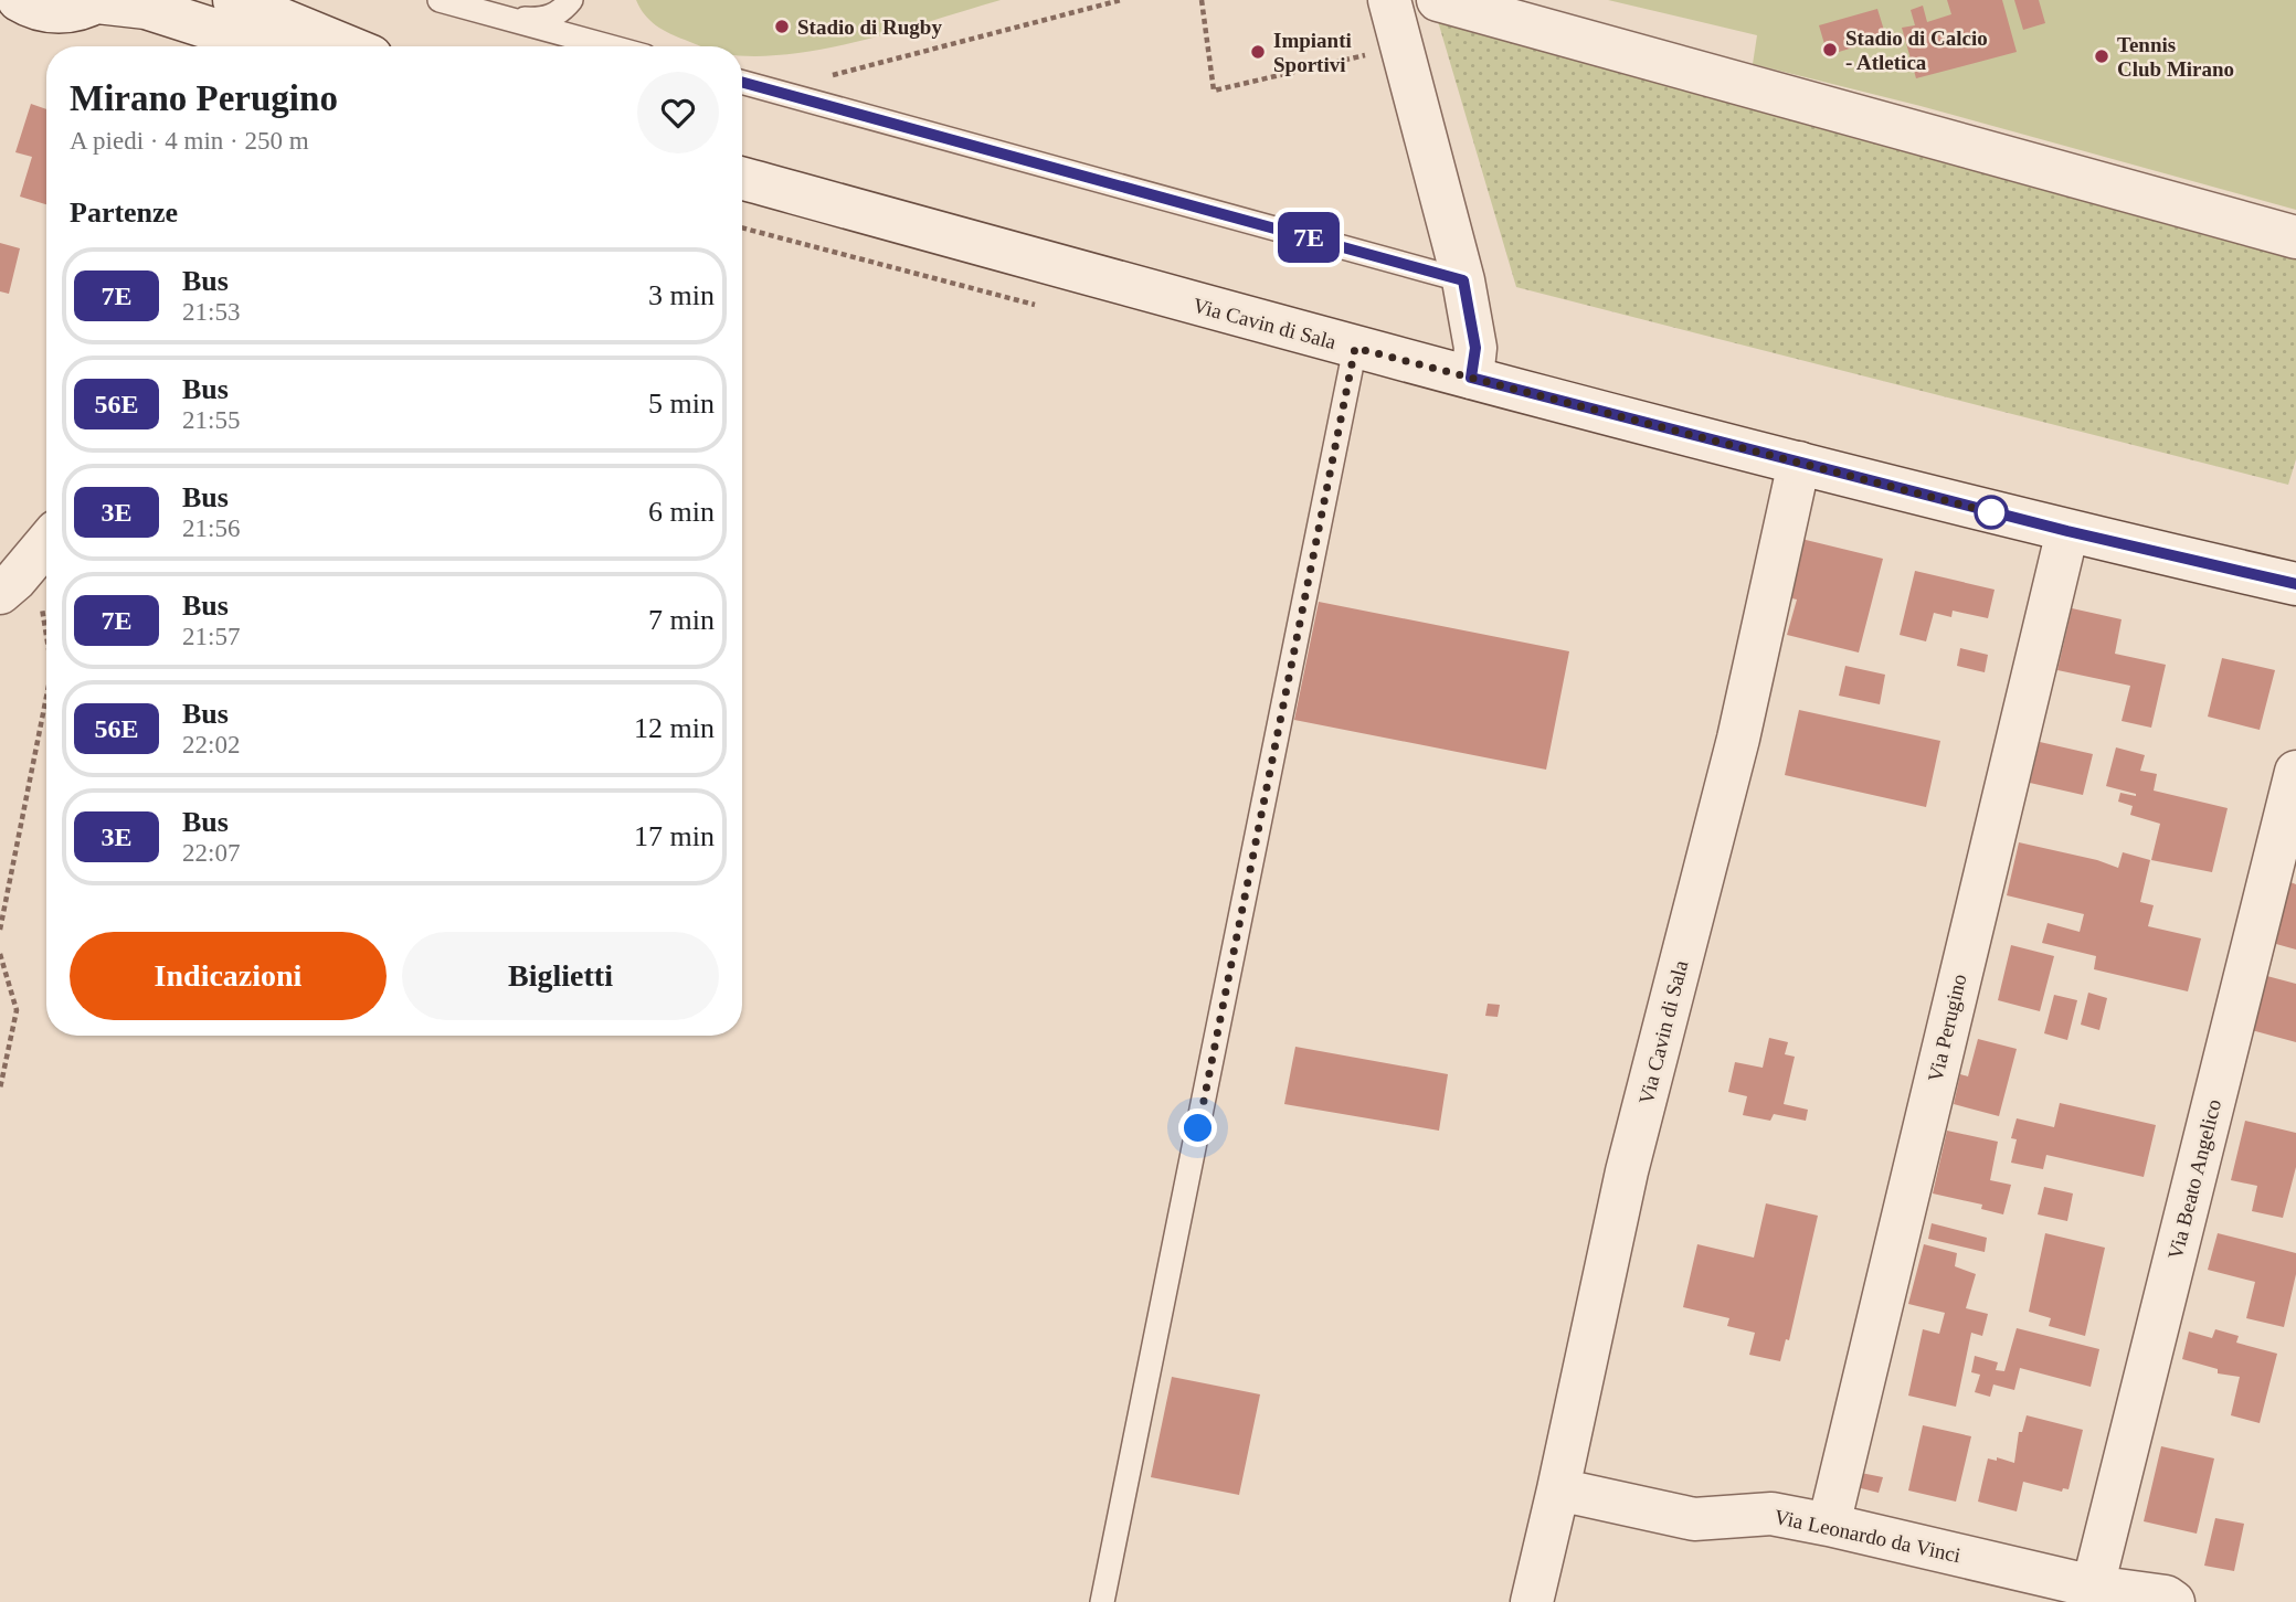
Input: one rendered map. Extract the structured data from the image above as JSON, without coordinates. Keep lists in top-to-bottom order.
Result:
{
  "streets": {
    "street": [
      "Via Cavin di Sala",
      "Via Perugino",
      "Via Beato Angelico",
      "Via Leonardo da Vinci"
    ]
  },
  "crossings": [
    ["Via Cavin di Sala", "Via Perugino"],
    ["Via Cavin di Sala", "Via Leonardo da Vinci"],
    ["Via Perugino", "Via Leonardo da Vinci"],
    ["Via Beato Angelico", "Via Leonardo da Vinci"]
  ],
  "places": [
    "Stadio di Rugby",
    "Stadio di Calcio - Atletica",
    "Impianti Sportivi",
    "Tennis Club Mirano"
  ],
  "lines": ["bus line 7E"],
  "page": {
    "on_map": "7E",
    "heading": [
      ["Mirano Perugino", "A piedi · 4 min · 250 m"],
      "Partenze"
    ],
    "list": [
      {
        "mark": "7E",
        "name": "Bus",
        "note": "21:53",
        "value": "3 min"
      },
      {
        "mark": "56E",
        "name": "Bus",
        "note": "21:55",
        "value": "5 min"
      },
      {
        "mark": "3E",
        "name": "Bus",
        "note": "21:56",
        "value": "6 min"
      },
      {
        "mark": "7E",
        "name": "Bus",
        "note": "21:57",
        "value": "7 min"
      },
      {
        "mark": "56E",
        "name": "Bus",
        "note": "22:02",
        "value": "12 min"
      },
      {
        "mark": "3E",
        "name": "Bus",
        "note": "22:07",
        "value": "17 min"
      }
    ],
    "buttons": ["Indicazioni", "Biglietti"]
  }
}
